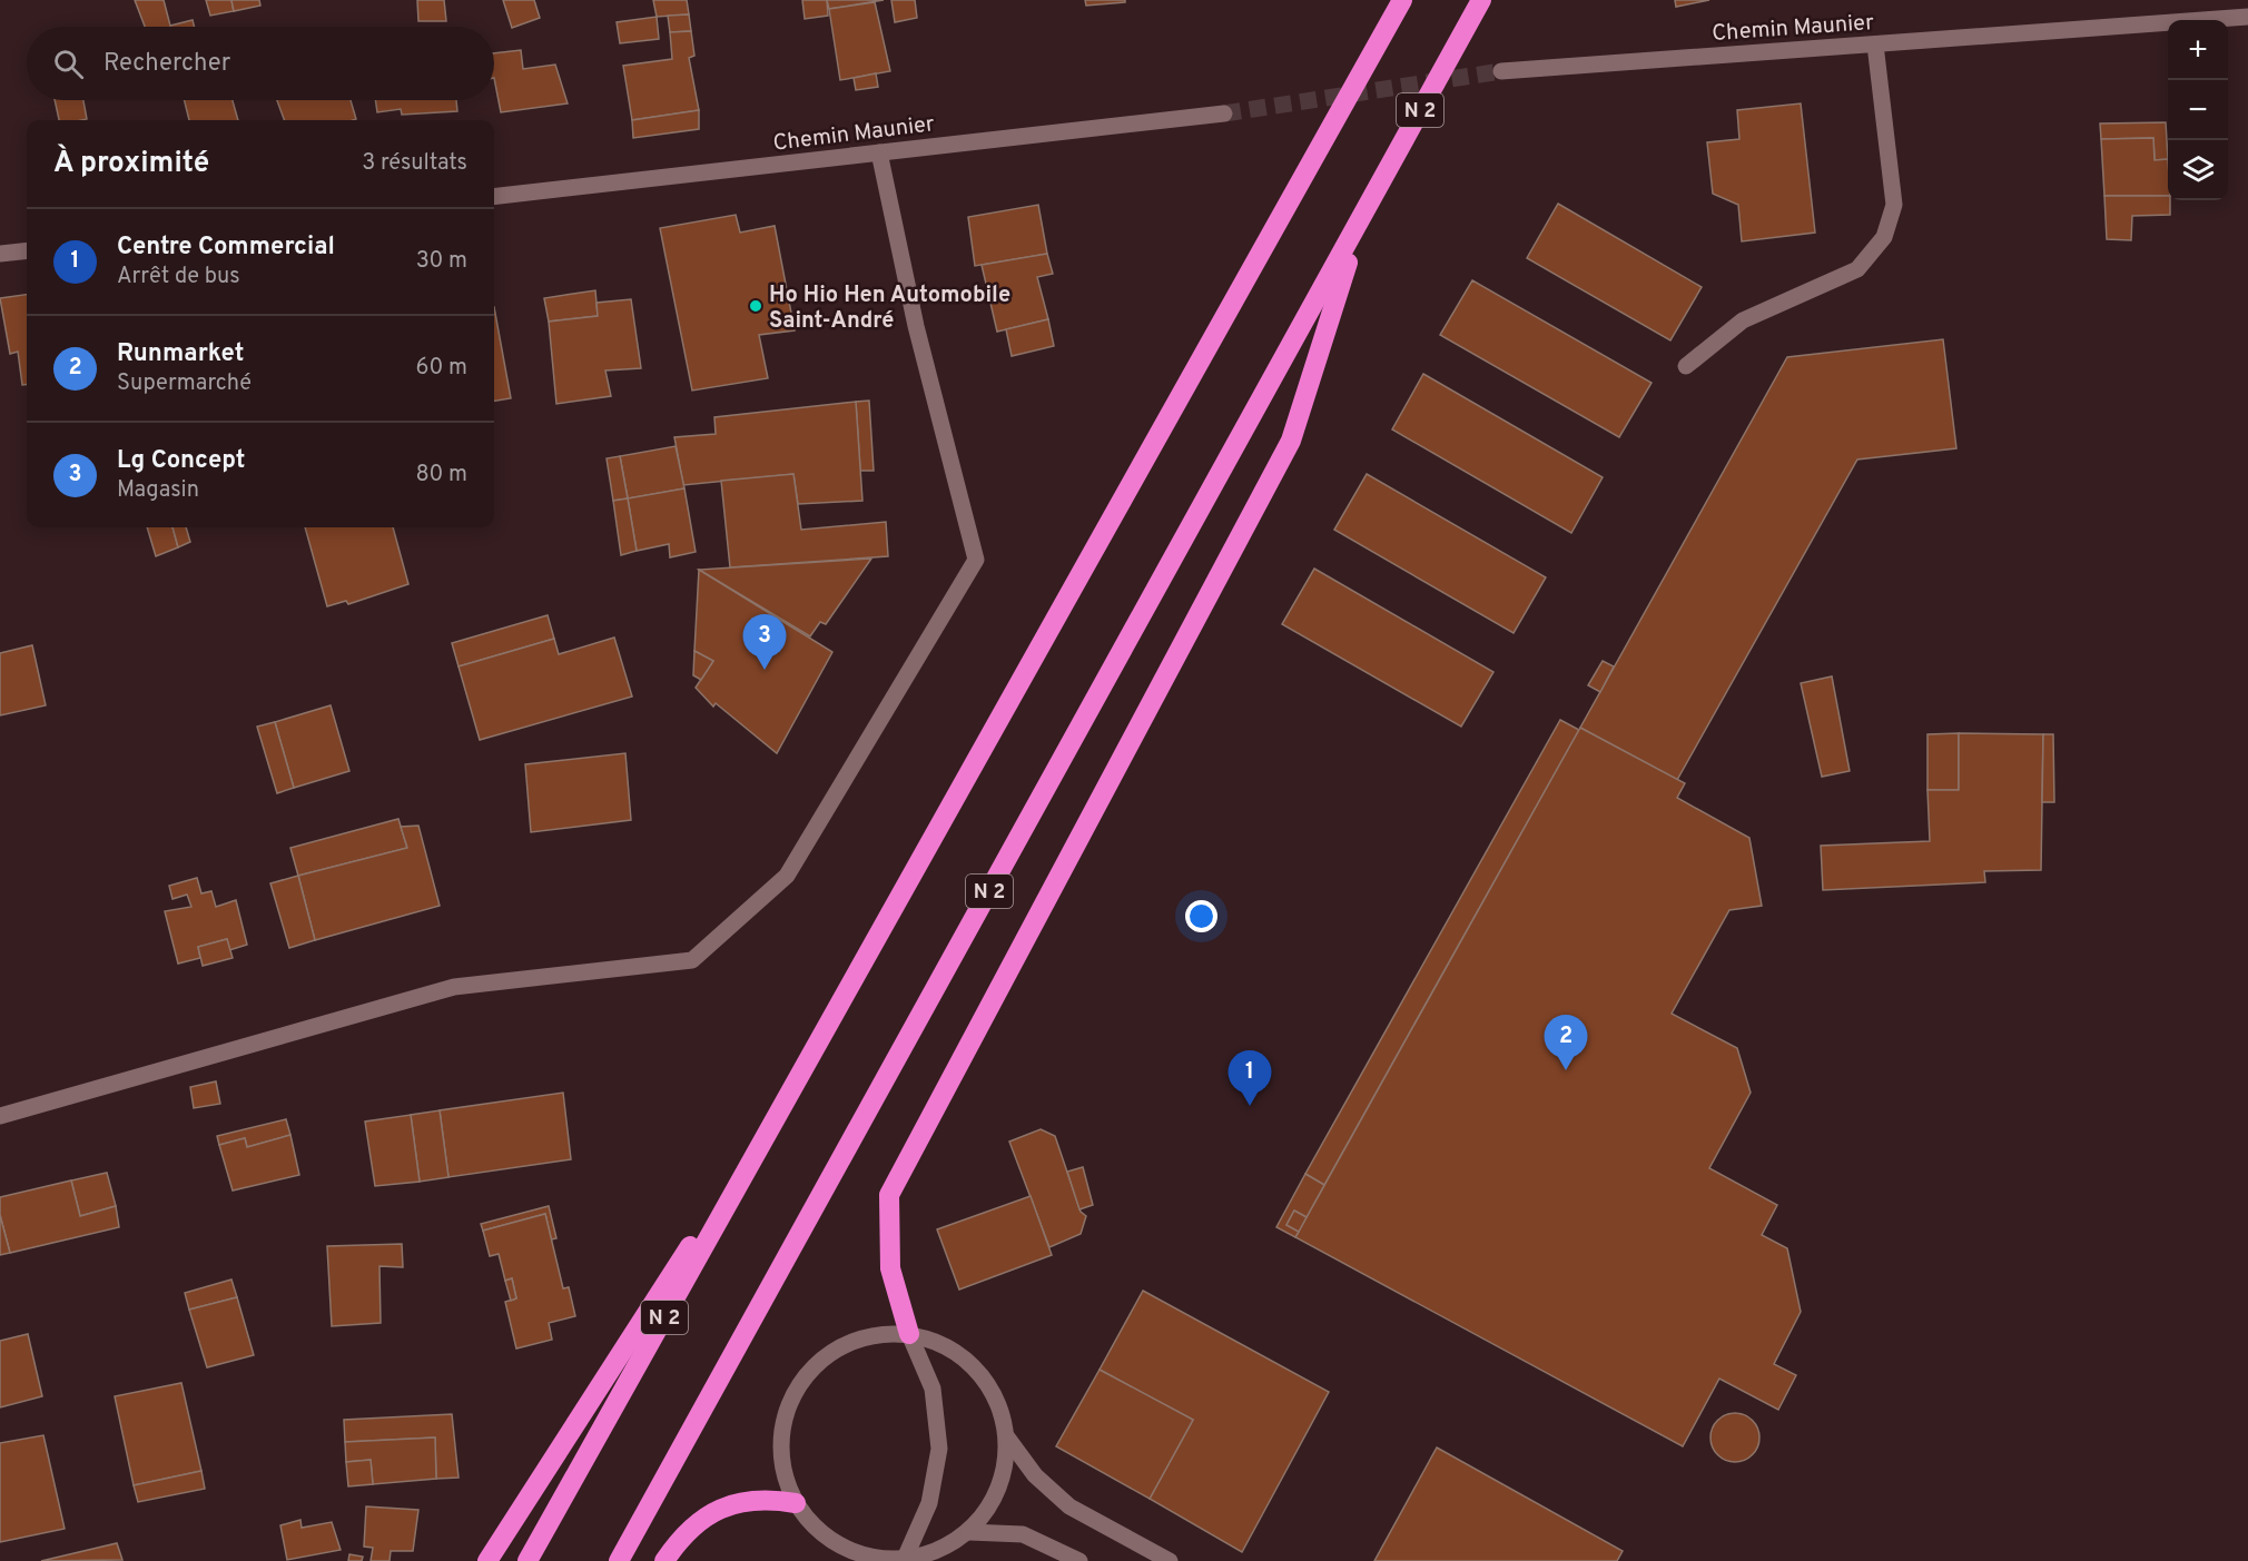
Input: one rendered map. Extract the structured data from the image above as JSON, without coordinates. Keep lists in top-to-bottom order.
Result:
{
  "streets": {
    "highway": ["N 2"],
    "street": ["Chemin Maunier"]
  },
  "places": ["Ho Hio Hen Automobile Saint-André"],
  "page": {
    "map_buttons": ["+", "−"],
    "search": "Rechercher",
    "heading": ["À proximité", "3 résultats"],
    "list": [
      {
        "mark": "1",
        "name": "Centre Commercial",
        "note": "Arrêt de bus",
        "value": "30 m"
      },
      {
        "mark": "2",
        "name": "Runmarket",
        "note": "Supermarché",
        "value": "60 m"
      },
      {
        "mark": "3",
        "name": "Lg Concept",
        "note": "Magasin",
        "value": "80 m"
      }
    ],
    "pins": ["3", "2", "1"]
  }
}
